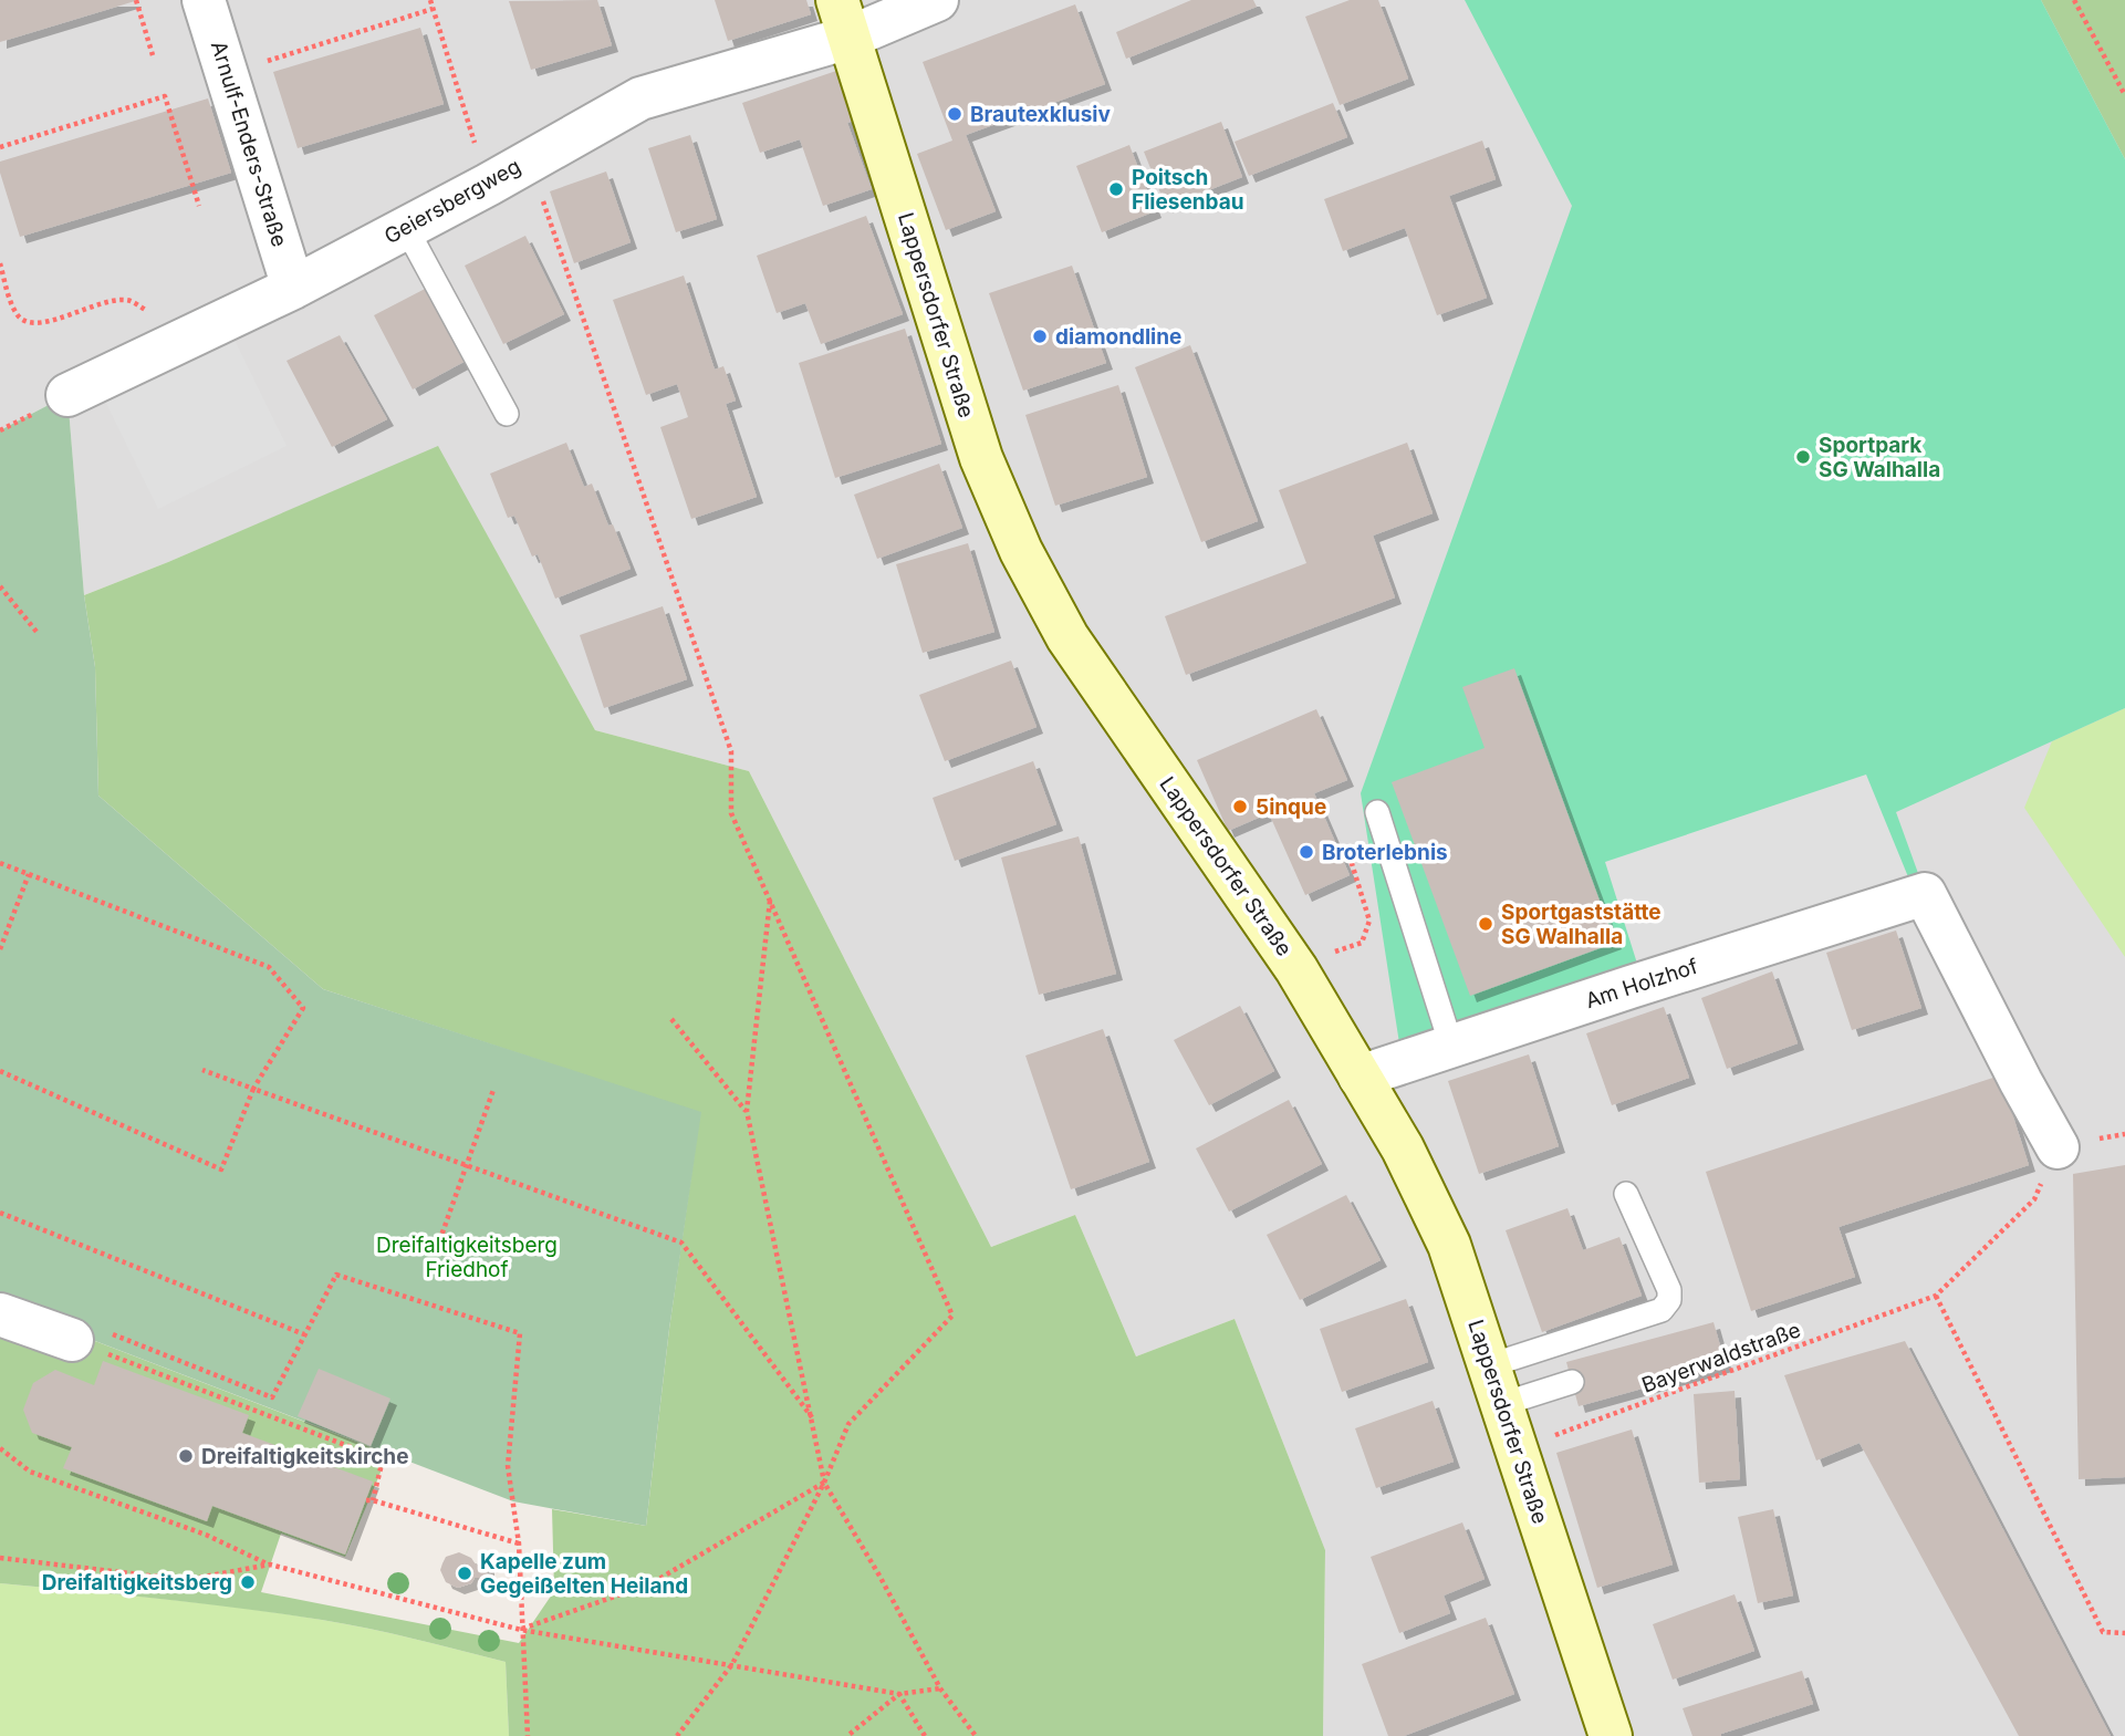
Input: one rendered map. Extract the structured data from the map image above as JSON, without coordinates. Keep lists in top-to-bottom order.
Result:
{
  "streets": {
    "street": [
      "Arnulf-Enders-Straße",
      "Geiersbergweg",
      "Lappersdorfer Straße",
      "Am Holzhof"
    ],
    "path": ["Bayerwaldstraße"]
  },
  "crossings": [
    ["Arnulf-Enders-Straße", "Geiersbergweg"],
    ["Geiersbergweg", "Lappersdorfer Straße"],
    ["Lappersdorfer Straße", "Am Holzhof"],
    ["Lappersdorfer Straße", "Bayerwaldstraße"],
    ["Am Holzhof", "Bayerwaldstraße"]
  ],
  "parks": ["Dreifaltigkeitsberg Friedhof"],
  "places": [
    "Brautexklusiv",
    "Poitsch Fliesenbau",
    "diamondline",
    "Sportpark SG Walhalla",
    "5inque",
    "Broterlebnis",
    "Sportgaststätte SG Walhalla",
    "Dreifaltigkeitskirche",
    "Kapelle zum Gegeißelten Heiland",
    "Dreifaltigkeitsberg"
  ]
}
